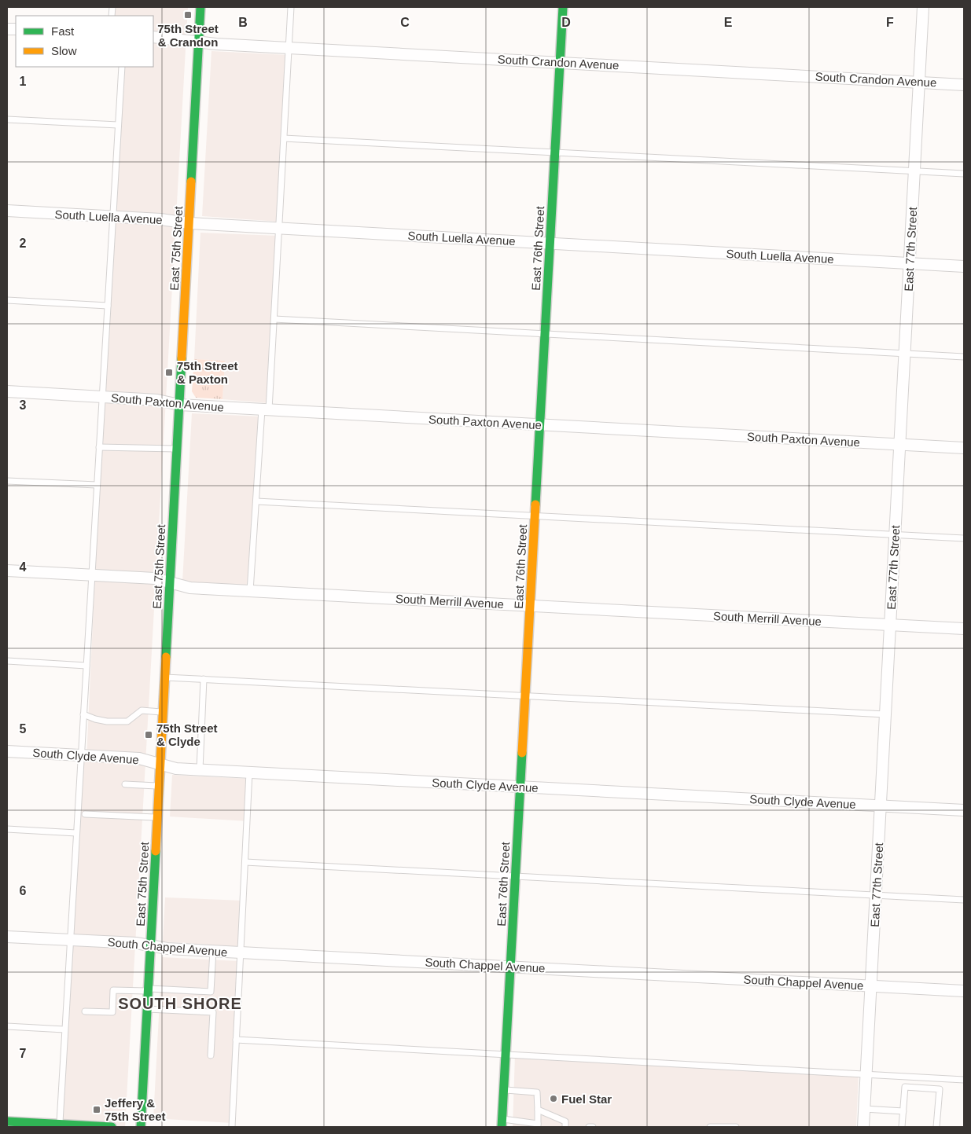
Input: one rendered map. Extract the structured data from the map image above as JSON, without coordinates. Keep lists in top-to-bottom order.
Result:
{
  "streets": {
    "street": [
      "South Crandon Avenue",
      "South Luella Avenue",
      "East 75th Street",
      "East 76th Street",
      "East 77th Street",
      "South Paxton Avenue",
      "South Merrill Avenue",
      "South Clyde Avenue",
      "South Chappel Avenue"
    ]
  },
  "crossings": [
    ["South Crandon Avenue", "East 75th Street"],
    ["South Crandon Avenue", "East 76th Street"],
    ["South Crandon Avenue", "East 77th Street"],
    ["South Luella Avenue", "East 75th Street"],
    ["South Luella Avenue", "East 76th Street"],
    ["South Luella Avenue", "East 77th Street"],
    ["East 75th Street", "South Paxton Avenue"],
    ["East 75th Street", "South Merrill Avenue"],
    ["East 75th Street", "South Clyde Avenue"],
    ["East 75th Street", "South Chappel Avenue"],
    ["East 76th Street", "South Paxton Avenue"],
    ["East 76th Street", "South Merrill Avenue"],
    ["East 76th Street", "South Clyde Avenue"],
    ["East 76th Street", "South Chappel Avenue"],
    ["East 77th Street", "South Paxton Avenue"],
    ["East 77th Street", "South Merrill Avenue"],
    ["East 77th Street", "South Clyde Avenue"],
    ["East 77th Street", "South Chappel Avenue"]
  ],
  "districts": ["SOUTH SHORE"],
  "places": {
    "transit": [
      "75th Street & Crandon",
      "75th Street & Paxton",
      "75th Street & Clyde",
      "Jeffery & 75th Street"
    ],
    "other": ["Fuel Star"]
  },
  "legend": ["Fast", "Slow"],
  "grid": {
    "columns": [
      "B",
      "C",
      "D",
      "E",
      "F"
    ],
    "rows": [
      "1",
      "2",
      "3",
      "4",
      "5",
      "6",
      "7"
    ]
  }
}
